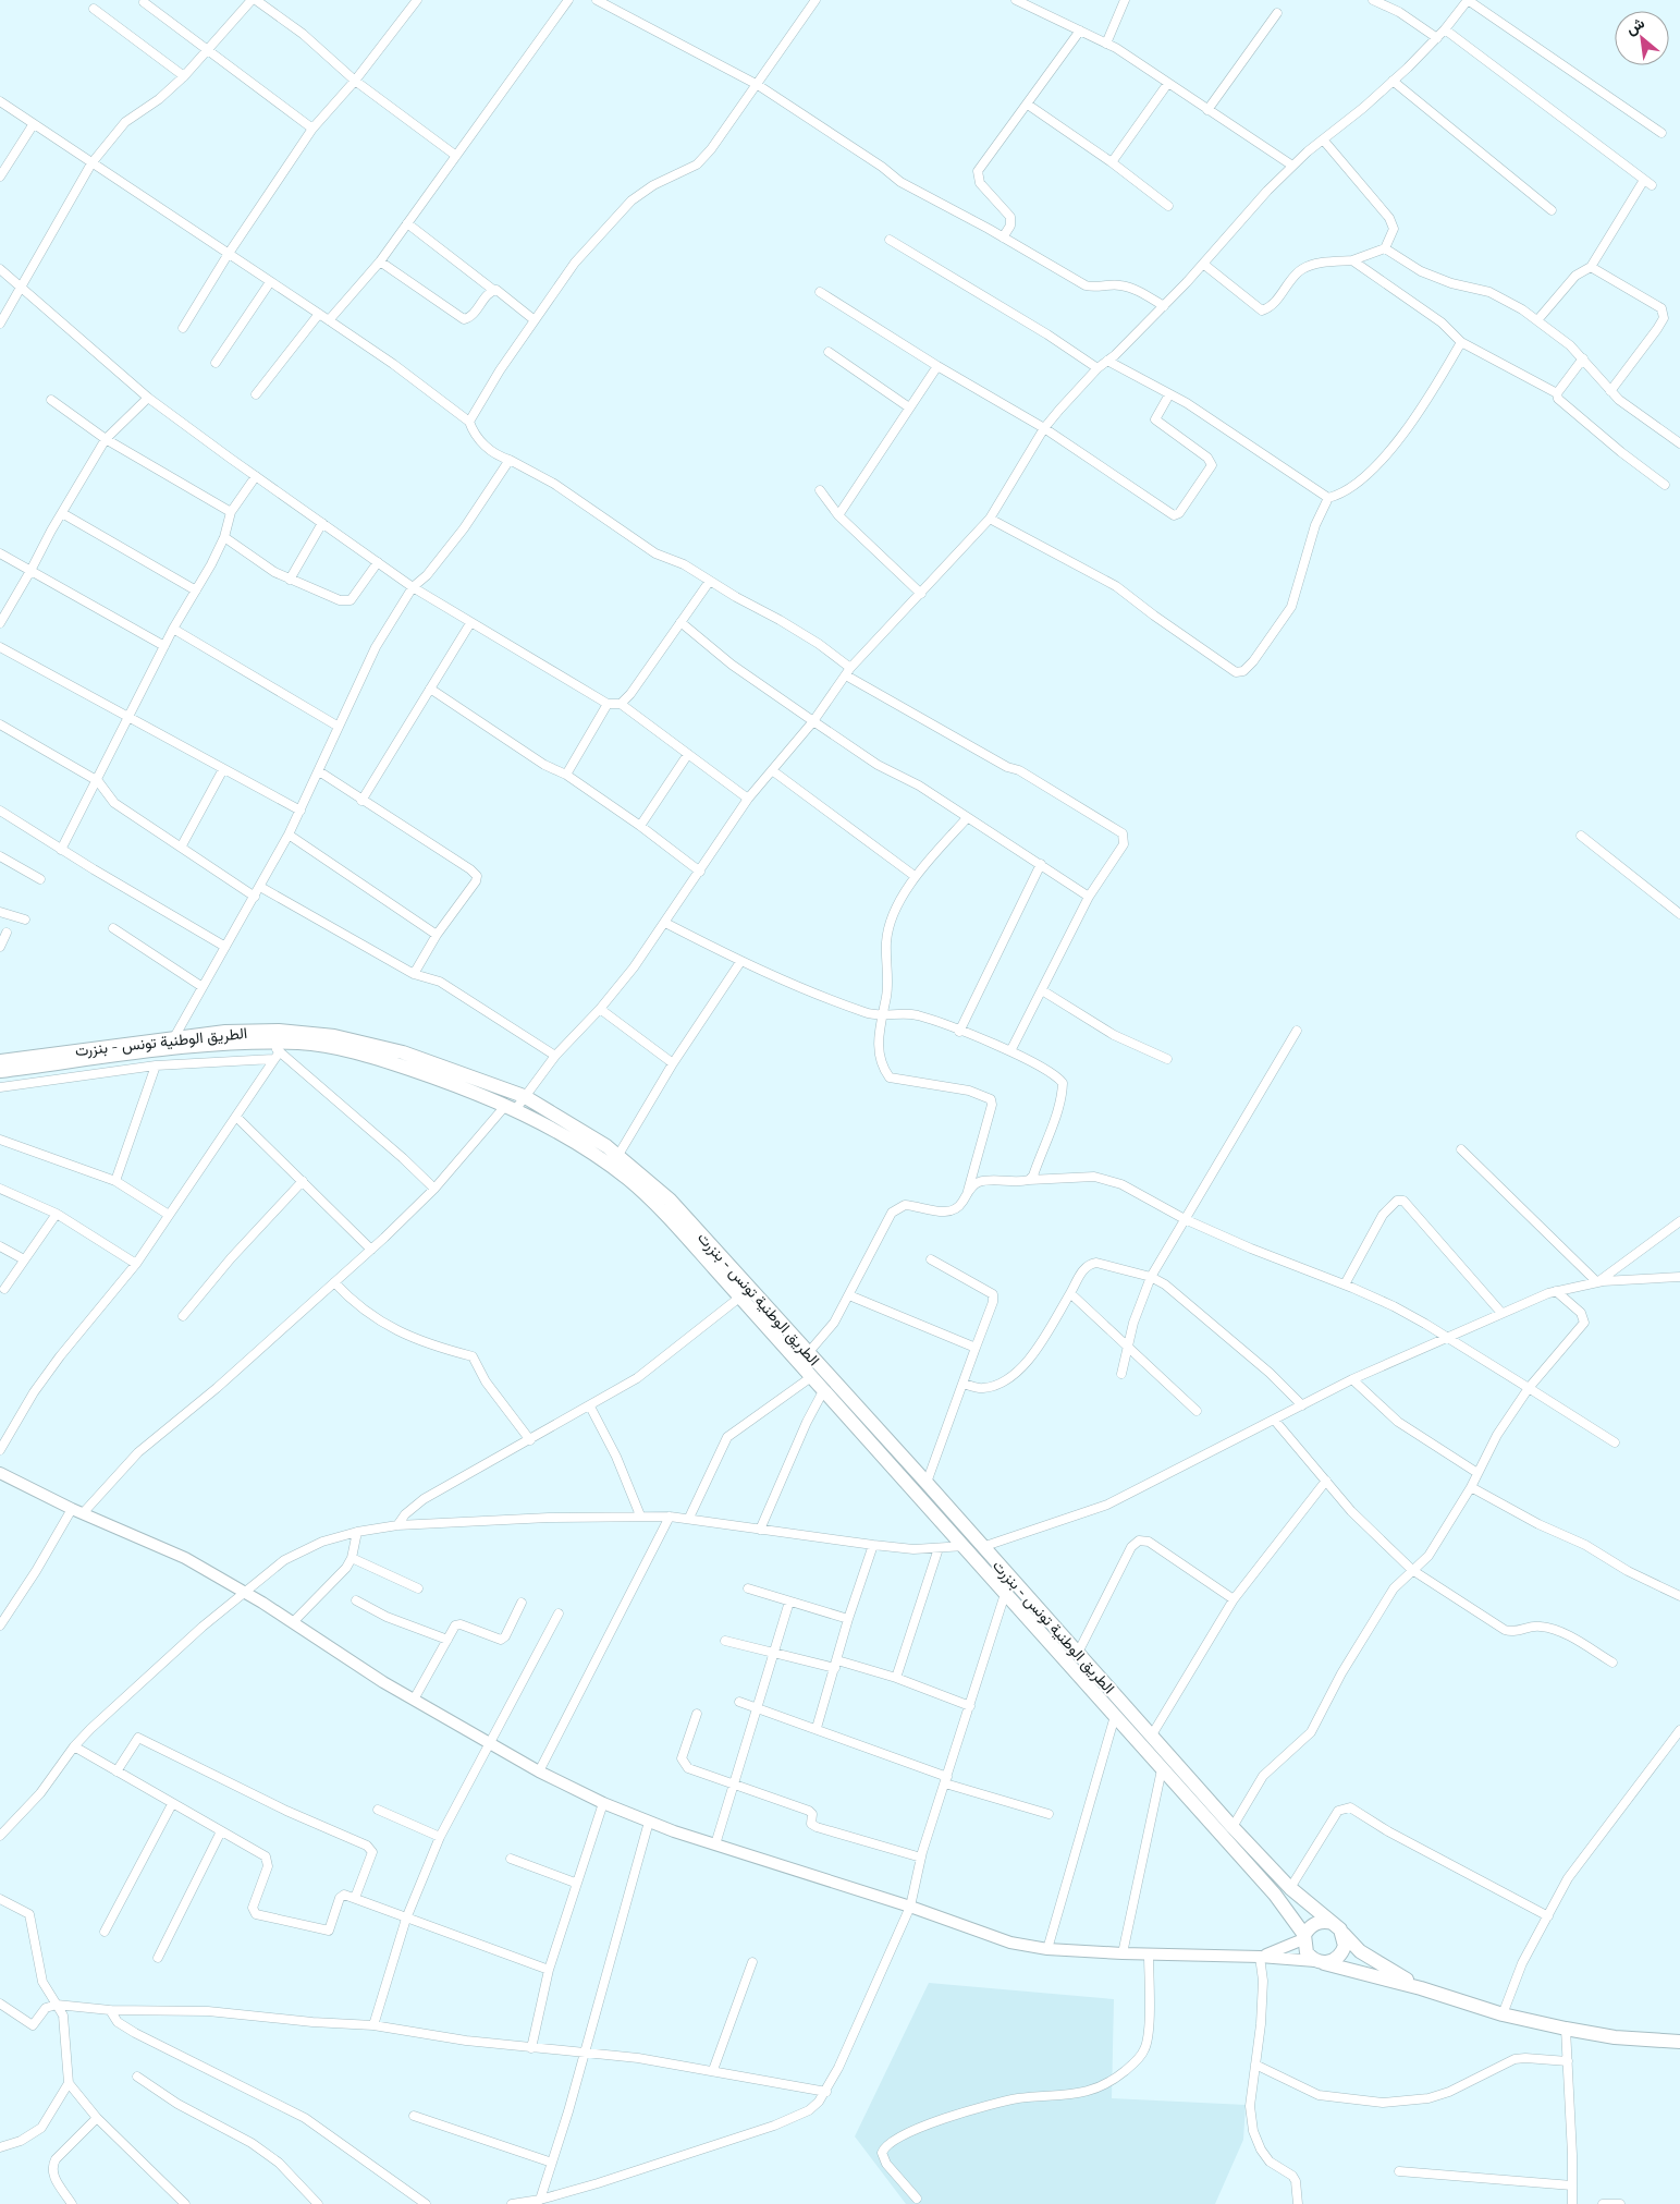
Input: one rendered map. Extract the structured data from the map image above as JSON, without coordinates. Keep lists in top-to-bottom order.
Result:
{
  "streets": {
    "main road": ["الطريق الوطنية تونس - بنزرت"]
  },
  "north": "top left"
}
